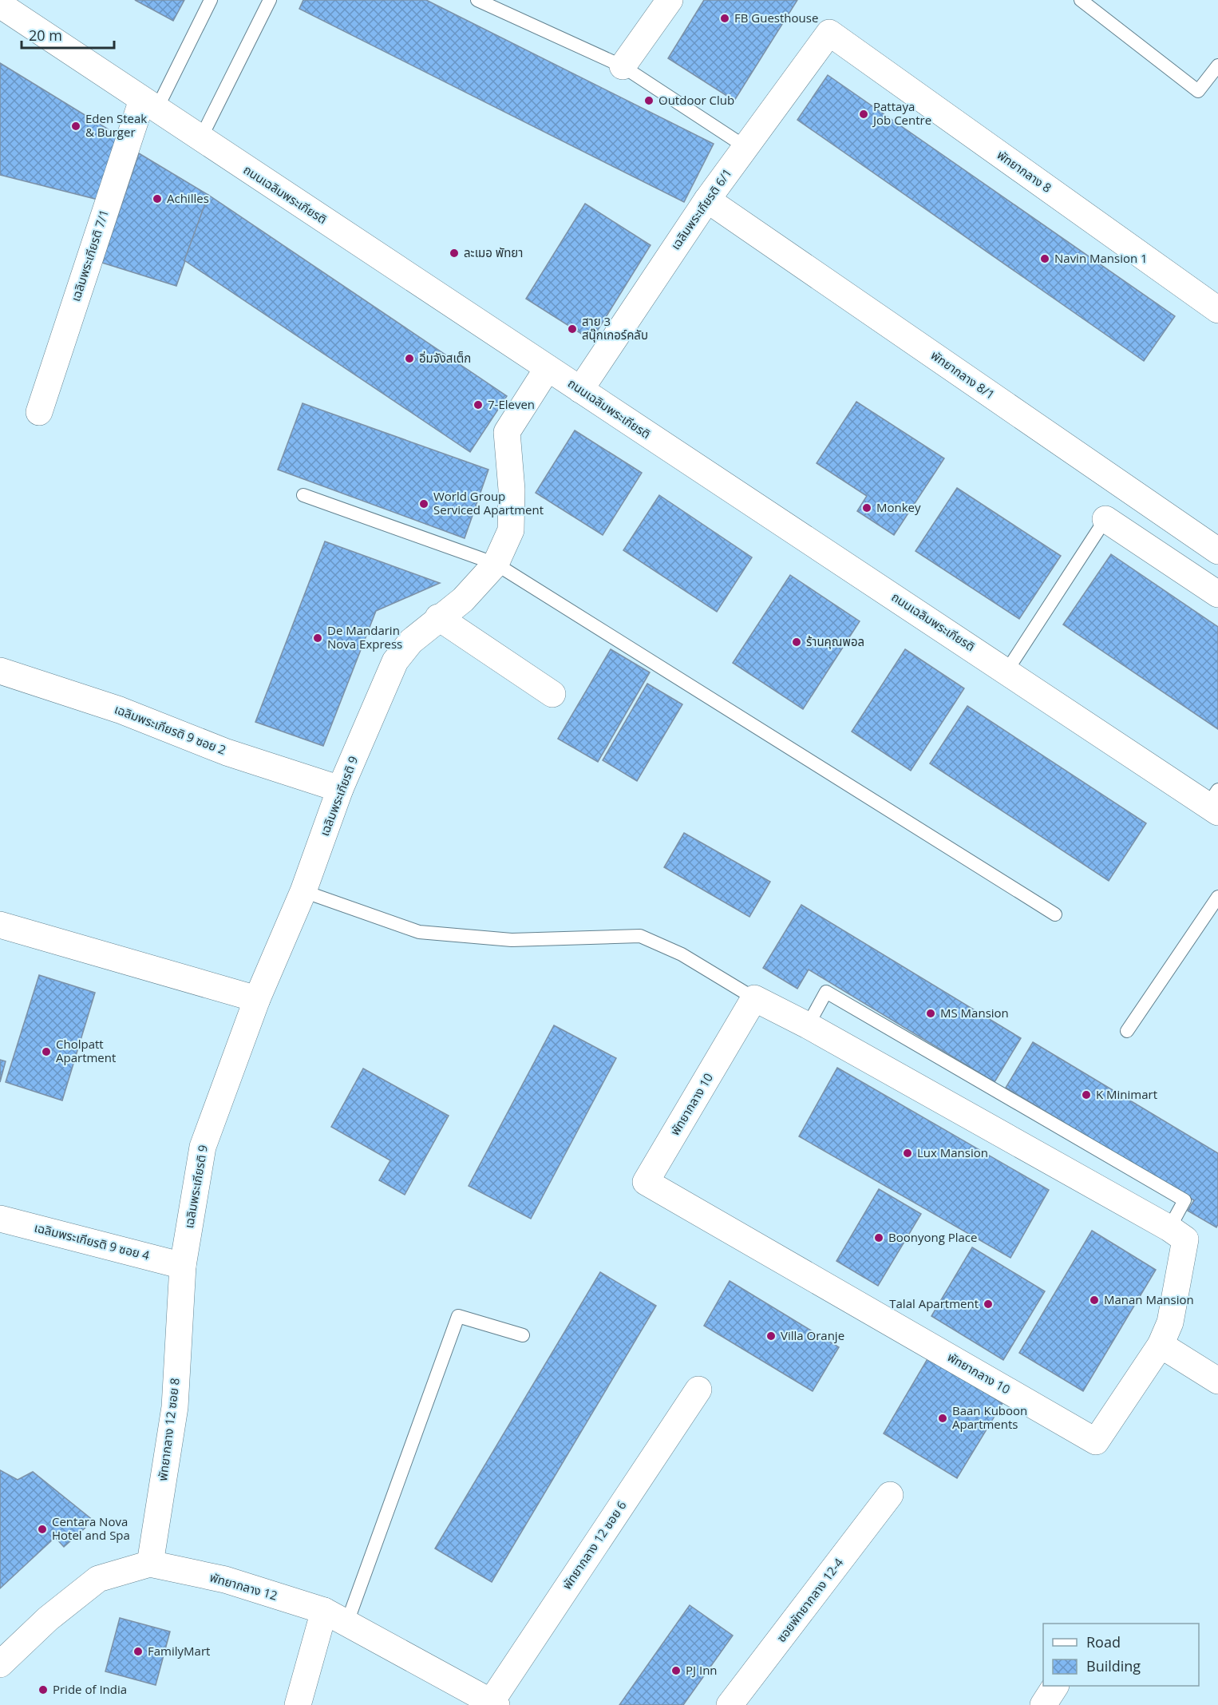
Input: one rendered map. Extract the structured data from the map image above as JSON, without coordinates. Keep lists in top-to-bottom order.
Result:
{
  "streets": {
    "street": [
      "พัทยากลาง 8",
      "ถนนเฉลิมพระเกียรติ",
      "เฉลิมพระเกียรติ 6/1",
      "เฉลิมพระเกียรติ 7/1",
      "พัทยากลาง 8/1",
      "เฉลิมพระเกียรติ 9 ซอย 2",
      "เฉลิมพระเกียรติ 9",
      "พัทยากลาง 10",
      "เฉลิมพระเกียรติ 9 ซอย 4",
      "พัทยากลาง 12 ซอย 8",
      "พัทยากลาง 12 ซอย 6",
      "พัทยากลาง 12",
      "ซอยพัทยากลาง 12-4"
    ]
  },
  "crossings": [
    ["พัทยากลาง 8", "เฉลิมพระเกียรติ 6/1"],
    ["ถนนเฉลิมพระเกียรติ", "เฉลิมพระเกียรติ 6/1"],
    ["ถนนเฉลิมพระเกียรติ", "เฉลิมพระเกียรติ 7/1"],
    ["ถนนเฉลิมพระเกียรติ", "เฉลิมพระเกียรติ 9"],
    ["เฉลิมพระเกียรติ 6/1", "พัทยากลาง 8/1"],
    ["เฉลิมพระเกียรติ 9 ซอย 2", "เฉลิมพระเกียรติ 9"],
    ["เฉลิมพระเกียรติ 9", "เฉลิมพระเกียรติ 9 ซอย 4"],
    ["เฉลิมพระเกียรติ 9", "พัทยากลาง 12 ซอย 8"],
    ["เฉลิมพระเกียรติ 9 ซอย 4", "พัทยากลาง 12 ซอย 8"],
    ["พัทยากลาง 12 ซอย 8", "พัทยากลาง 12"],
    ["พัทยากลาง 12 ซอย 6", "พัทยากลาง 12"]
  ],
  "places": [
    "FB Guesthouse",
    "Outdoor Club",
    "Pattaya Job Centre",
    "Eden Steak & Burger",
    "Achilles",
    "ละเมอ พัทยา",
    "Navin Mansion 1",
    "สาย 3 สนุ๊กเกอร์คลับ",
    "อิ่มจังสเต็ก",
    "7-Eleven",
    "World Group Serviced Apartment",
    "Monkey",
    "De Mandarin Nova Express",
    "ร้านคุณพอล",
    "MS Mansion",
    "Cholpatt Apartment",
    "K Minimart",
    "Lux Mansion",
    "Boonyong Place",
    "Manan Mansion",
    "Talal Apartment",
    "Villa Oranje",
    "Baan Kuboon Apartments",
    "Centara Nova Hotel and Spa",
    "FamilyMart",
    "PJ Inn",
    "Pride of India"
  ],
  "legend": ["Road", "Building"],
  "scale_bar": "20 m"
}
